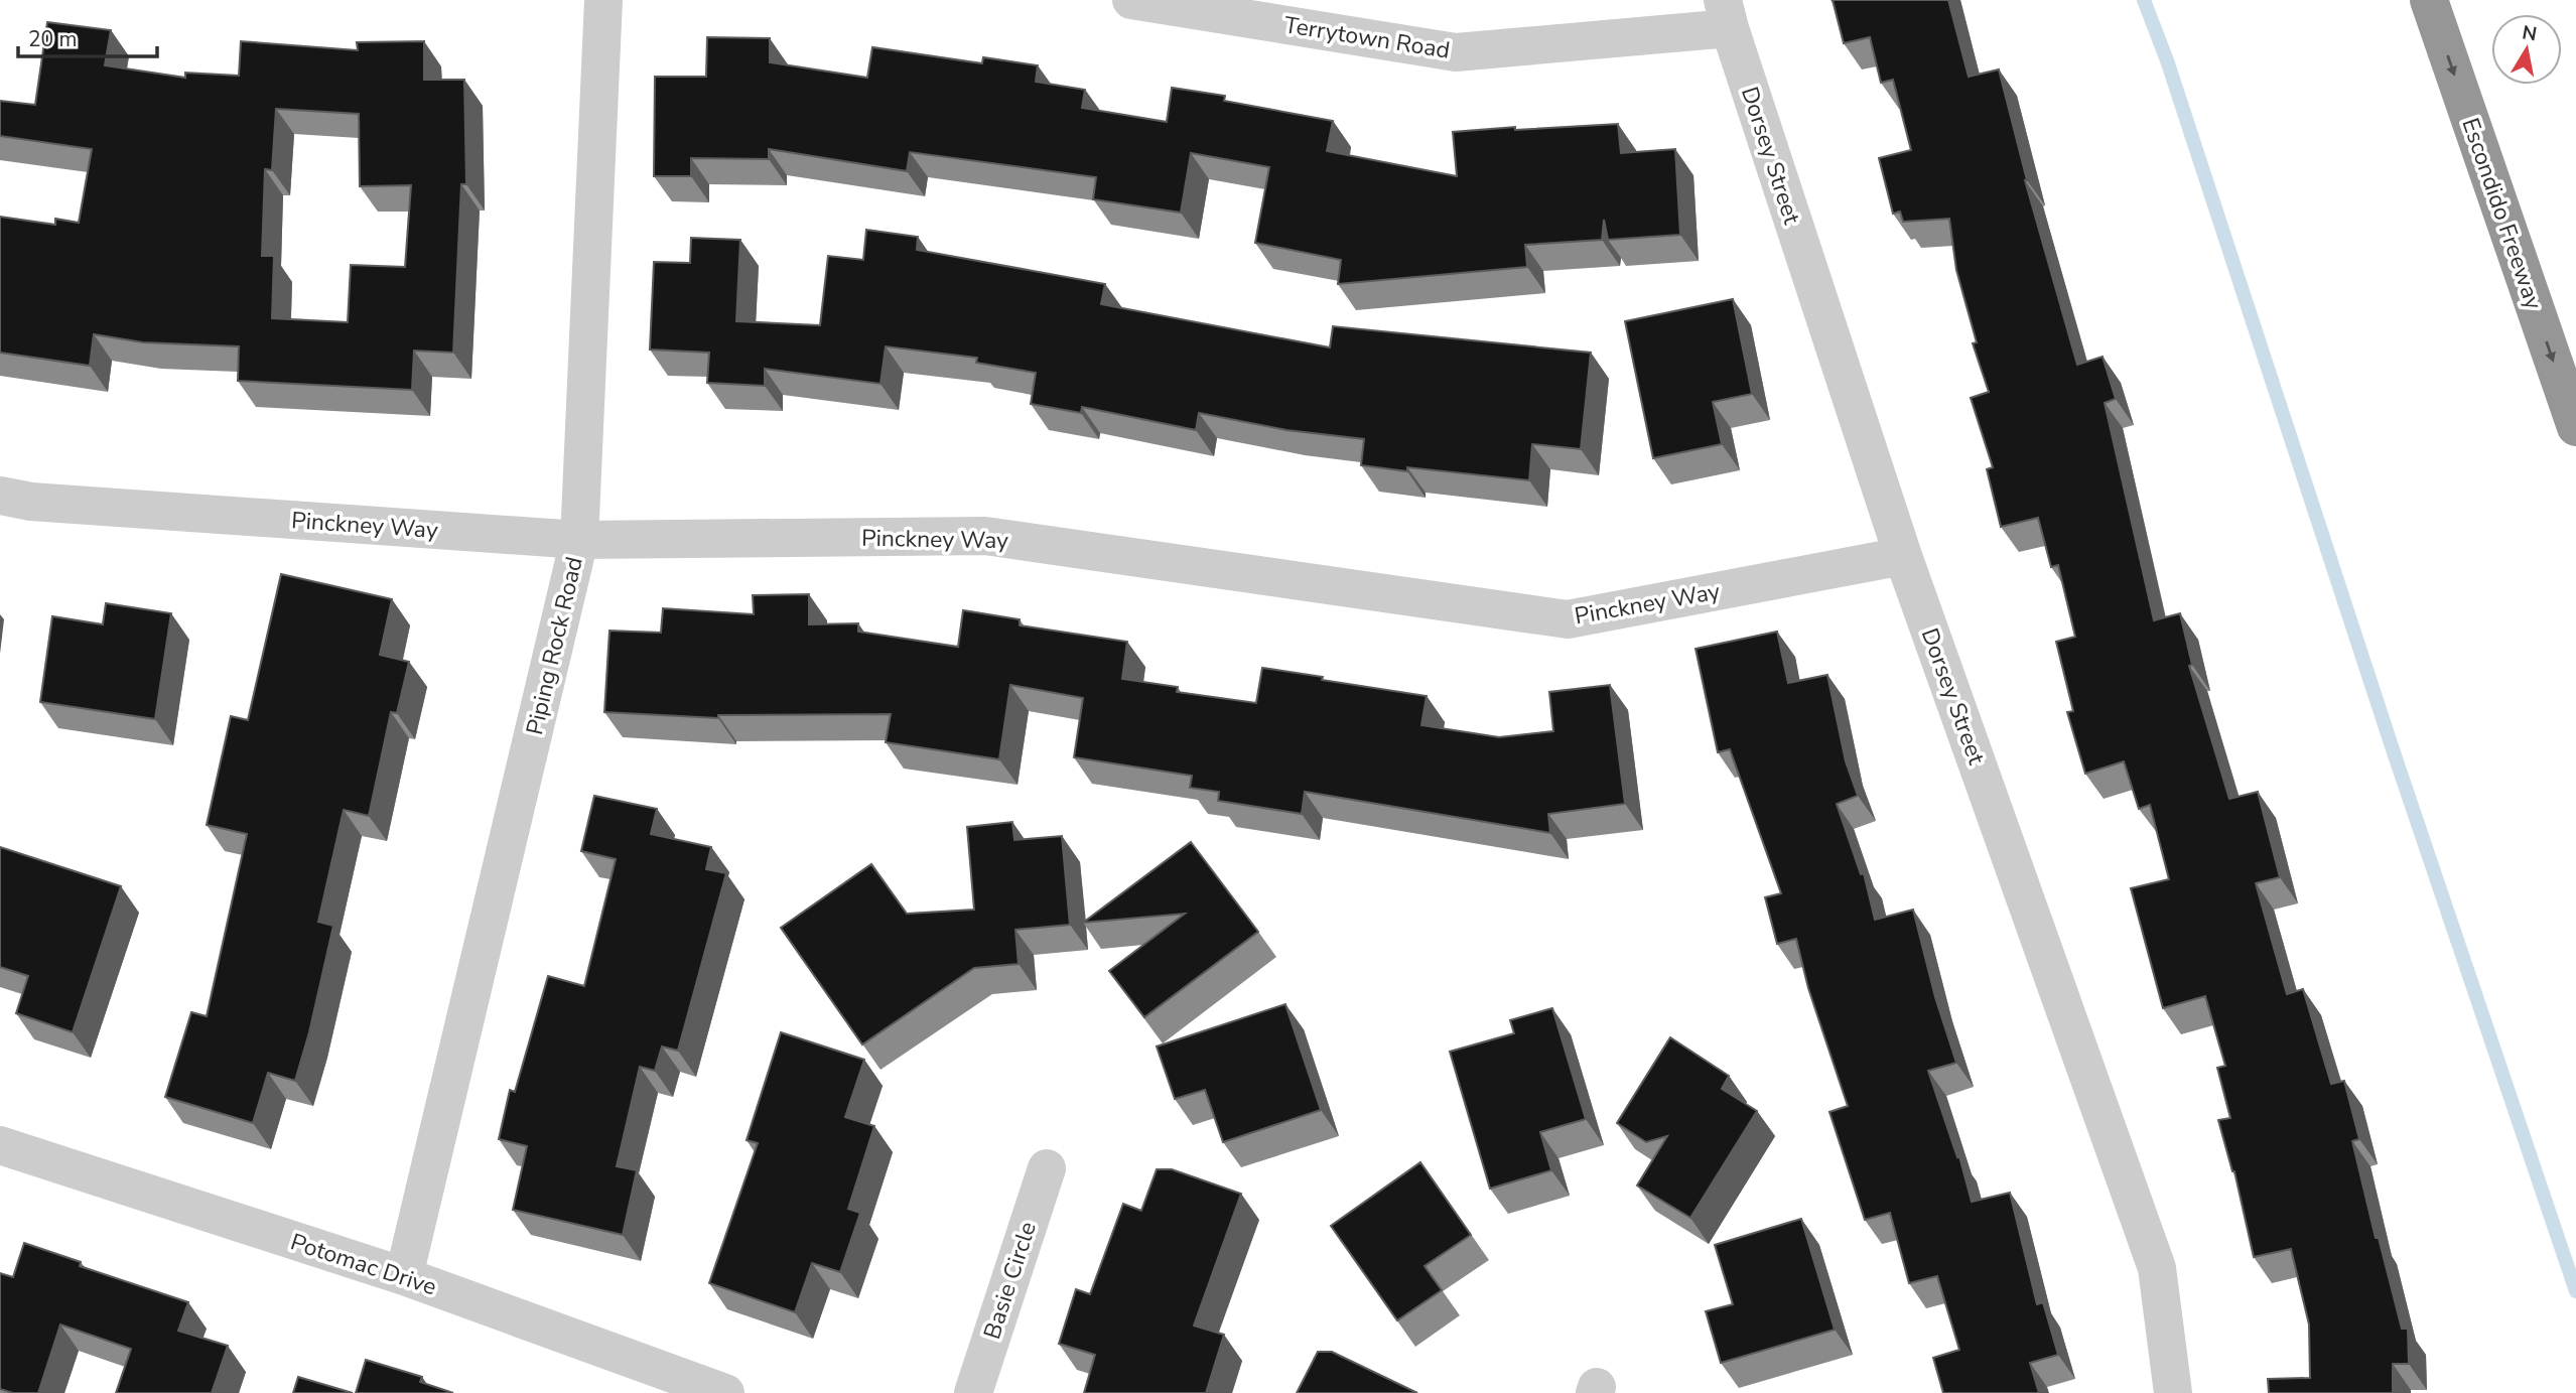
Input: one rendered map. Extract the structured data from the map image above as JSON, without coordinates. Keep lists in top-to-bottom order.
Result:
{
  "streets": {
    "highway": ["Escondido Freeway"],
    "street": [
      "Terrytown Road",
      "Dorsey Street",
      "Pinckney Way",
      "Piping Rock Road",
      "Potomac Drive",
      "Basie Circle"
    ]
  },
  "crossings": [
    ["Terrytown Road", "Dorsey Street"],
    ["Dorsey Street", "Pinckney Way"],
    ["Pinckney Way", "Piping Rock Road"],
    ["Piping Rock Road", "Potomac Drive"]
  ],
  "one_way": ["Escondido Freeway"],
  "scale_bar": "20 m",
  "north": "top"
}
